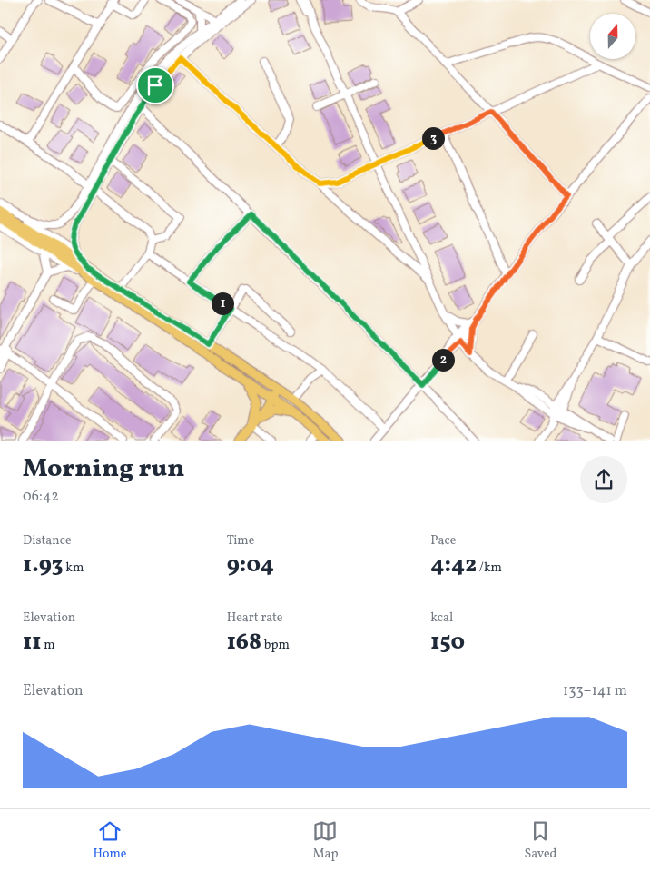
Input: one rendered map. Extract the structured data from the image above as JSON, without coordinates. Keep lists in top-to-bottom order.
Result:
{
  "north": "top",
  "page": {
    "pins": ["3", "1", "2"],
    "heading": ["Morning run", "06:42"],
    "stats": [
      ["Distance", "1.93 km"],
      ["Time", "9:04"],
      ["Pace", "4:42 /km"],
      ["Elevation", "11 m"],
      ["Heart rate", "168 bpm"],
      ["kcal", "150"]
    ],
    "chart": ["Elevation", "133–141 m"],
    "tabs": ["Home", "Map", "Saved"]
  }
}
